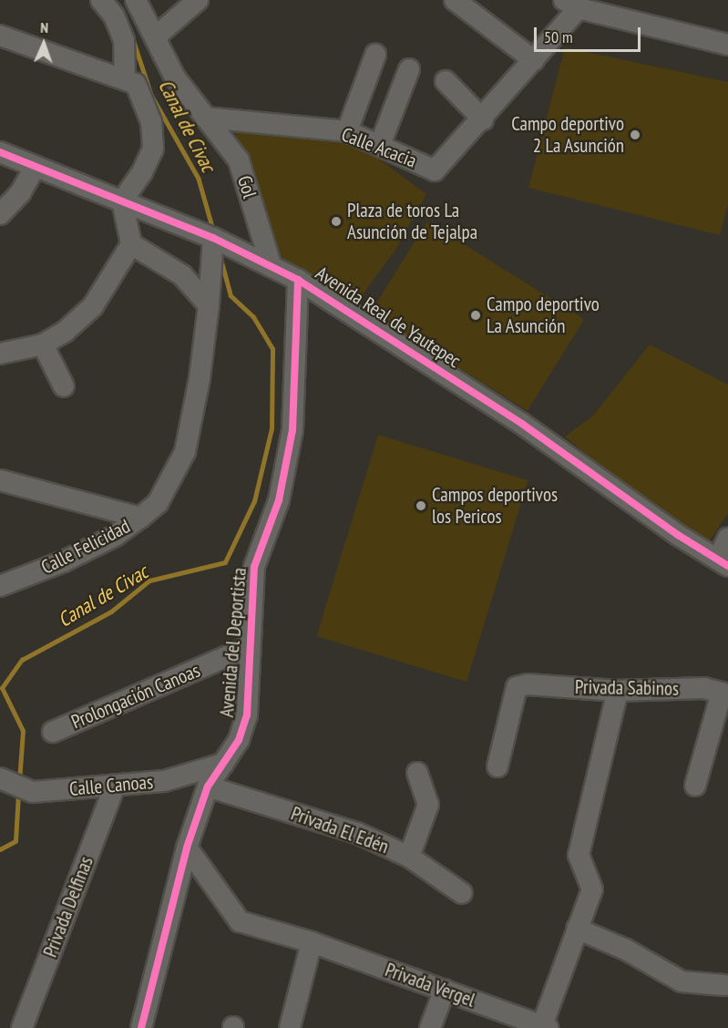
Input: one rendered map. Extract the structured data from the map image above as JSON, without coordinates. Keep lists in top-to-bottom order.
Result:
{
  "streets": {
    "street": [
      "Calle Acacia",
      "Gol",
      "Avenida Real de Yautepec",
      "Calle Felicidad",
      "Avenida del Deportista",
      "Privada Sabinos",
      "Prolongación Canoas",
      "Calle Canoas",
      "Privada El Edén",
      "Privada Delfinas",
      "Privada Vergel"
    ]
  },
  "crossings": [
    ["Calle Acacia", "Gol"],
    ["Gol", "Avenida Real de Yautepec"],
    ["Avenida Real de Yautepec", "Calle Felicidad"],
    ["Avenida Real de Yautepec", "Avenida del Deportista"],
    ["Avenida del Deportista", "Prolongación Canoas"],
    ["Avenida del Deportista", "Calle Canoas"],
    ["Avenida del Deportista", "Privada El Edén"],
    ["Avenida del Deportista", "Privada Vergel"],
    ["Calle Canoas", "Privada Delfinas"]
  ],
  "water": ["Canal de Civac"],
  "places": [
    "Campo deportivo 2 La Asunción",
    "Plaza de toros La Asunción de Tejalpa",
    "Campo deportivo La Asunción",
    "Campos deportivos los Pericos"
  ],
  "scale_bar": "50 m",
  "north": "top"
}
